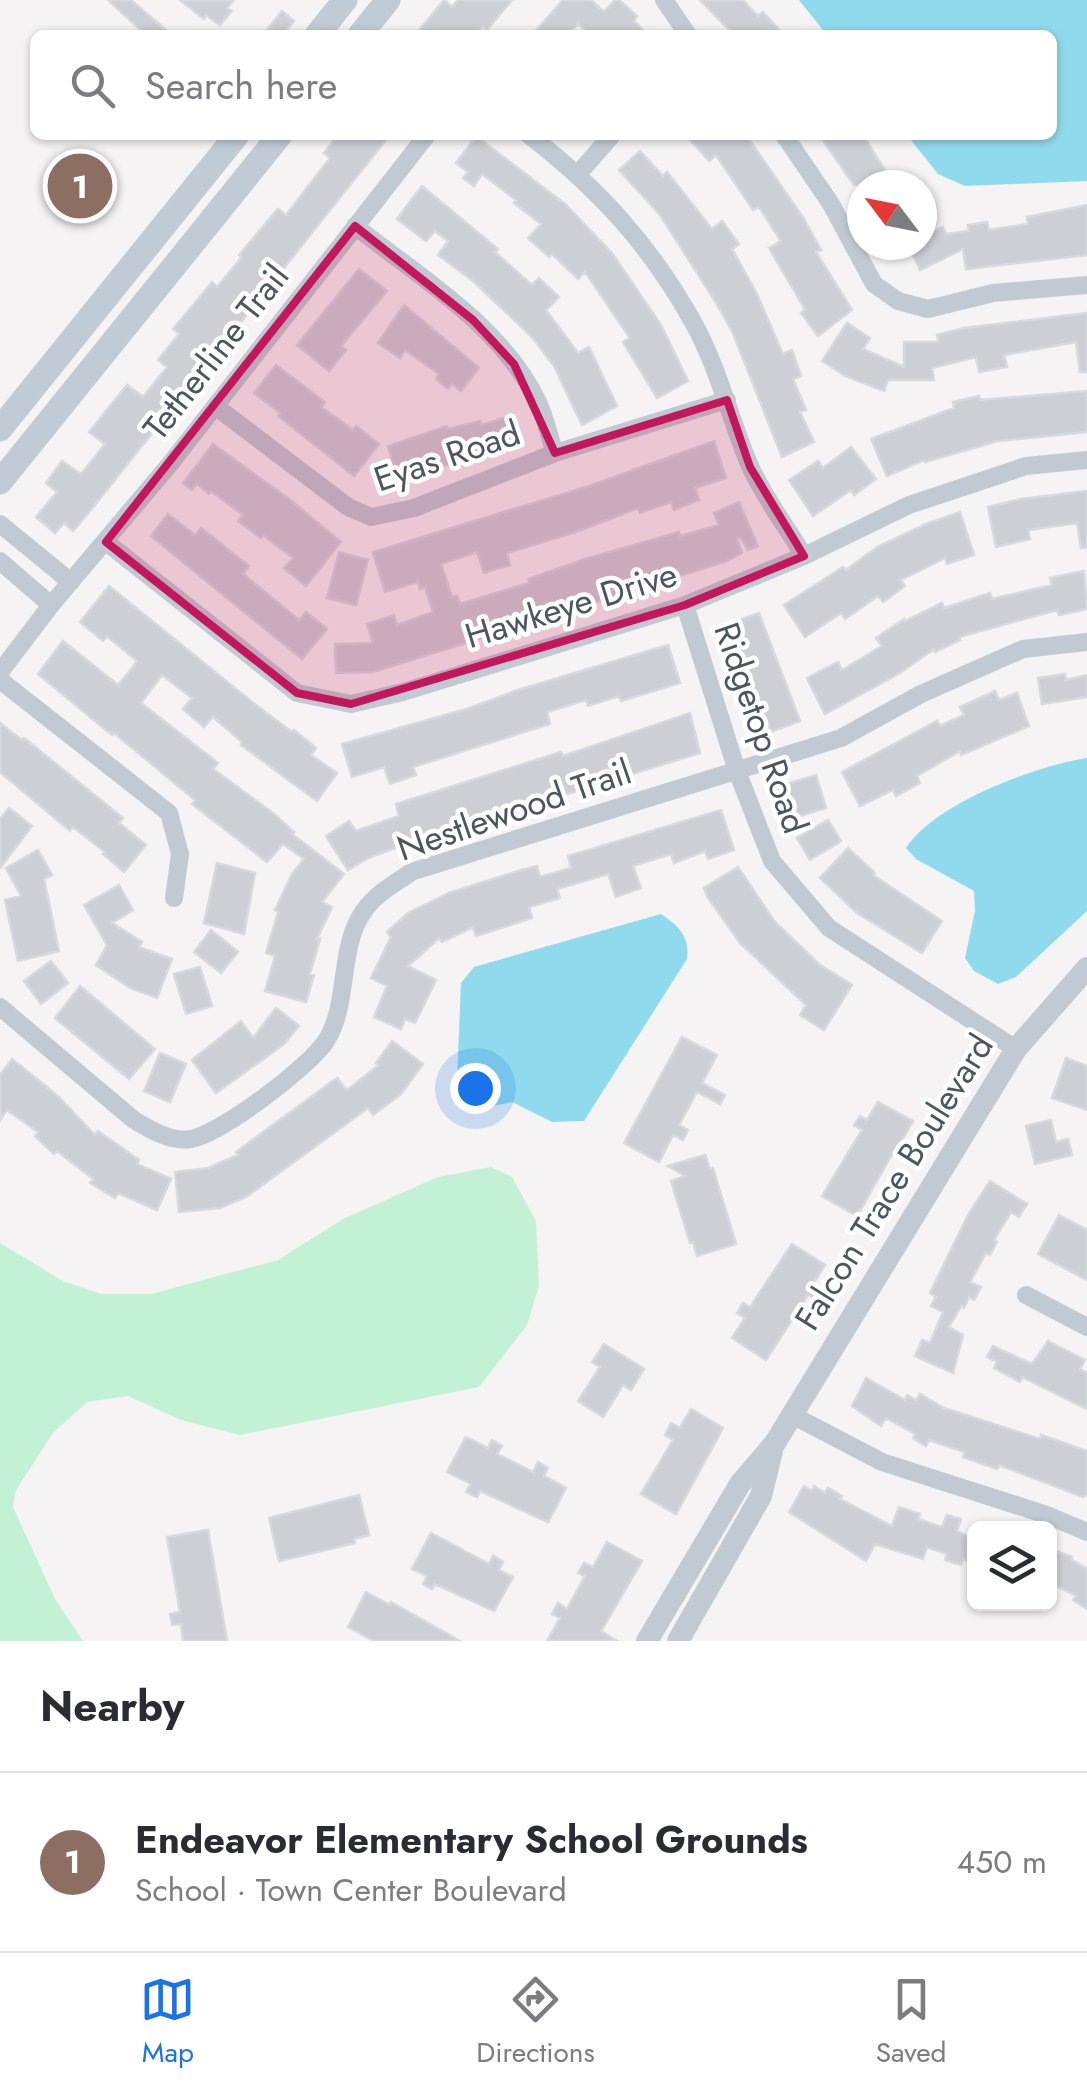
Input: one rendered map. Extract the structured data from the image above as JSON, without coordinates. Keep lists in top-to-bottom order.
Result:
{
  "streets": {
    "street": [
      "Tetherline Trail",
      "Eyas Road",
      "Hawkeye Drive",
      "Ridgetop Road",
      "Nestlewood Trail",
      "Falcon Trace Boulevard"
    ]
  },
  "crossings": [
    ["Tetherline Trail", "Eyas Road"],
    ["Tetherline Trail", "Hawkeye Drive"],
    ["Hawkeye Drive", "Ridgetop Road"],
    ["Ridgetop Road", "Nestlewood Trail"],
    ["Ridgetop Road", "Falcon Trace Boulevard"]
  ],
  "north": "top left",
  "page": {
    "search": "Search here",
    "pins": "1",
    "heading": "Nearby",
    "list": [
      {
        "mark": "1",
        "name": "Endeavor Elementary School Grounds",
        "note": "School · Town Center Boulevard",
        "value": "450 m"
      }
    ],
    "nav": ["Map", "Directions", "Saved"]
  }
}
